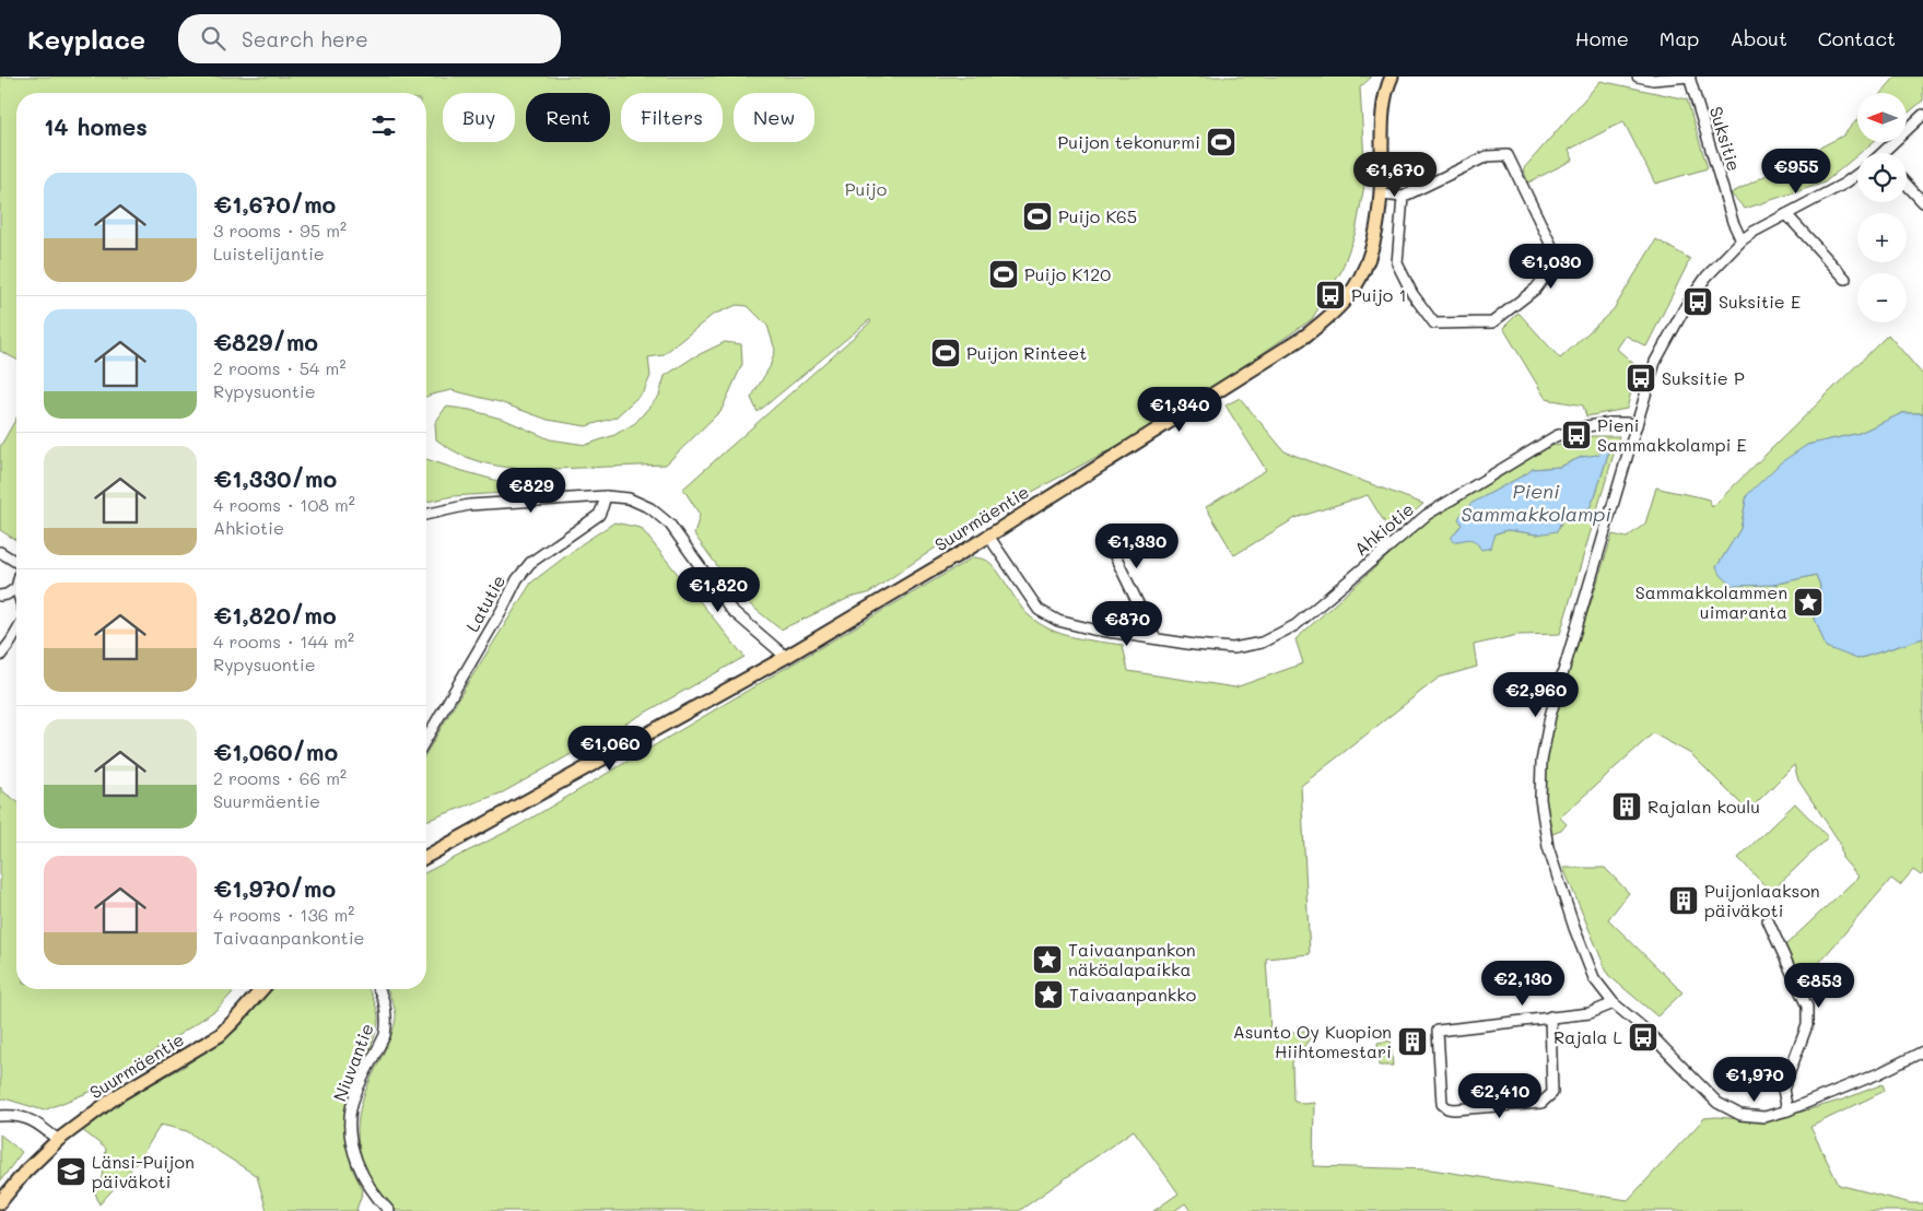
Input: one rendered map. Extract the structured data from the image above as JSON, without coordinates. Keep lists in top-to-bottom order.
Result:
{
  "streets": {
    "main road": ["Suurmäentie"],
    "street": [
      "Suksitie",
      "Ahkiotie",
      "Latutie",
      "Niuvantie"
    ]
  },
  "crossings": [
    ["Suurmäentie", "Ahkiotie"]
  ],
  "water": ["Pieni Sammakkolampi"],
  "parks": ["Puijo"],
  "places": {
    "sports": [
      "Puijon tekonurmi",
      "Puijo K65",
      "Puijo K120",
      "Puijon Rinteet"
    ],
    "bus stop": [
      "Puijo 1",
      "Suksitie E",
      "Suksitie P",
      "Pieni Sammakkolampi E",
      "Rajala L"
    ],
    "place": ["Sammakkolammen uimaranta", "Taivaanpankon näköalapaikka", "Taivaanpankko"],
    "building": ["Rajalan koulu", "Puijonlaakson päiväkoti", "Asunto Oy Kuopion Hiihtomestari"],
    "school or university": ["Länsi-Puijon päiväkoti"]
  },
  "north": "left",
  "page": {
    "header": "Keyplace",
    "search": "Search here",
    "nav": [
      "Home",
      "Map",
      "About",
      "Contact"
    ],
    "map_buttons": ["+", "−"],
    "chip": [
      "Buy",
      "Rent",
      "Filters",
      "New"
    ],
    "heading": "14 homes",
    "price": [
      "€955",
      "€1,670",
      "€1,030",
      "€1,340",
      "€829",
      "€1,330",
      "€1,820",
      "€870",
      "€2,960",
      "€1,060",
      "€2,130",
      "€853",
      "€1,970",
      "€2,410"
    ],
    "list": [
      {
        "name": "€1,670/mo",
        "note": "3 rooms · 95 m² · Luistelijantie"
      },
      {
        "name": "€829/mo",
        "note": "2 rooms · 54 m² · Rypysuontie"
      },
      {
        "name": "€1,330/mo",
        "note": "4 rooms · 108 m² · Ahkiotie"
      },
      {
        "name": "€1,820/mo",
        "note": "4 rooms · 144 m² · Rypysuontie"
      },
      {
        "name": "€1,060/mo",
        "note": "2 rooms · 66 m² · Suurmäentie"
      },
      {
        "name": "€1,970/mo",
        "note": "4 rooms · 136 m² · Taivaanpankontie"
      }
    ]
  }
}
